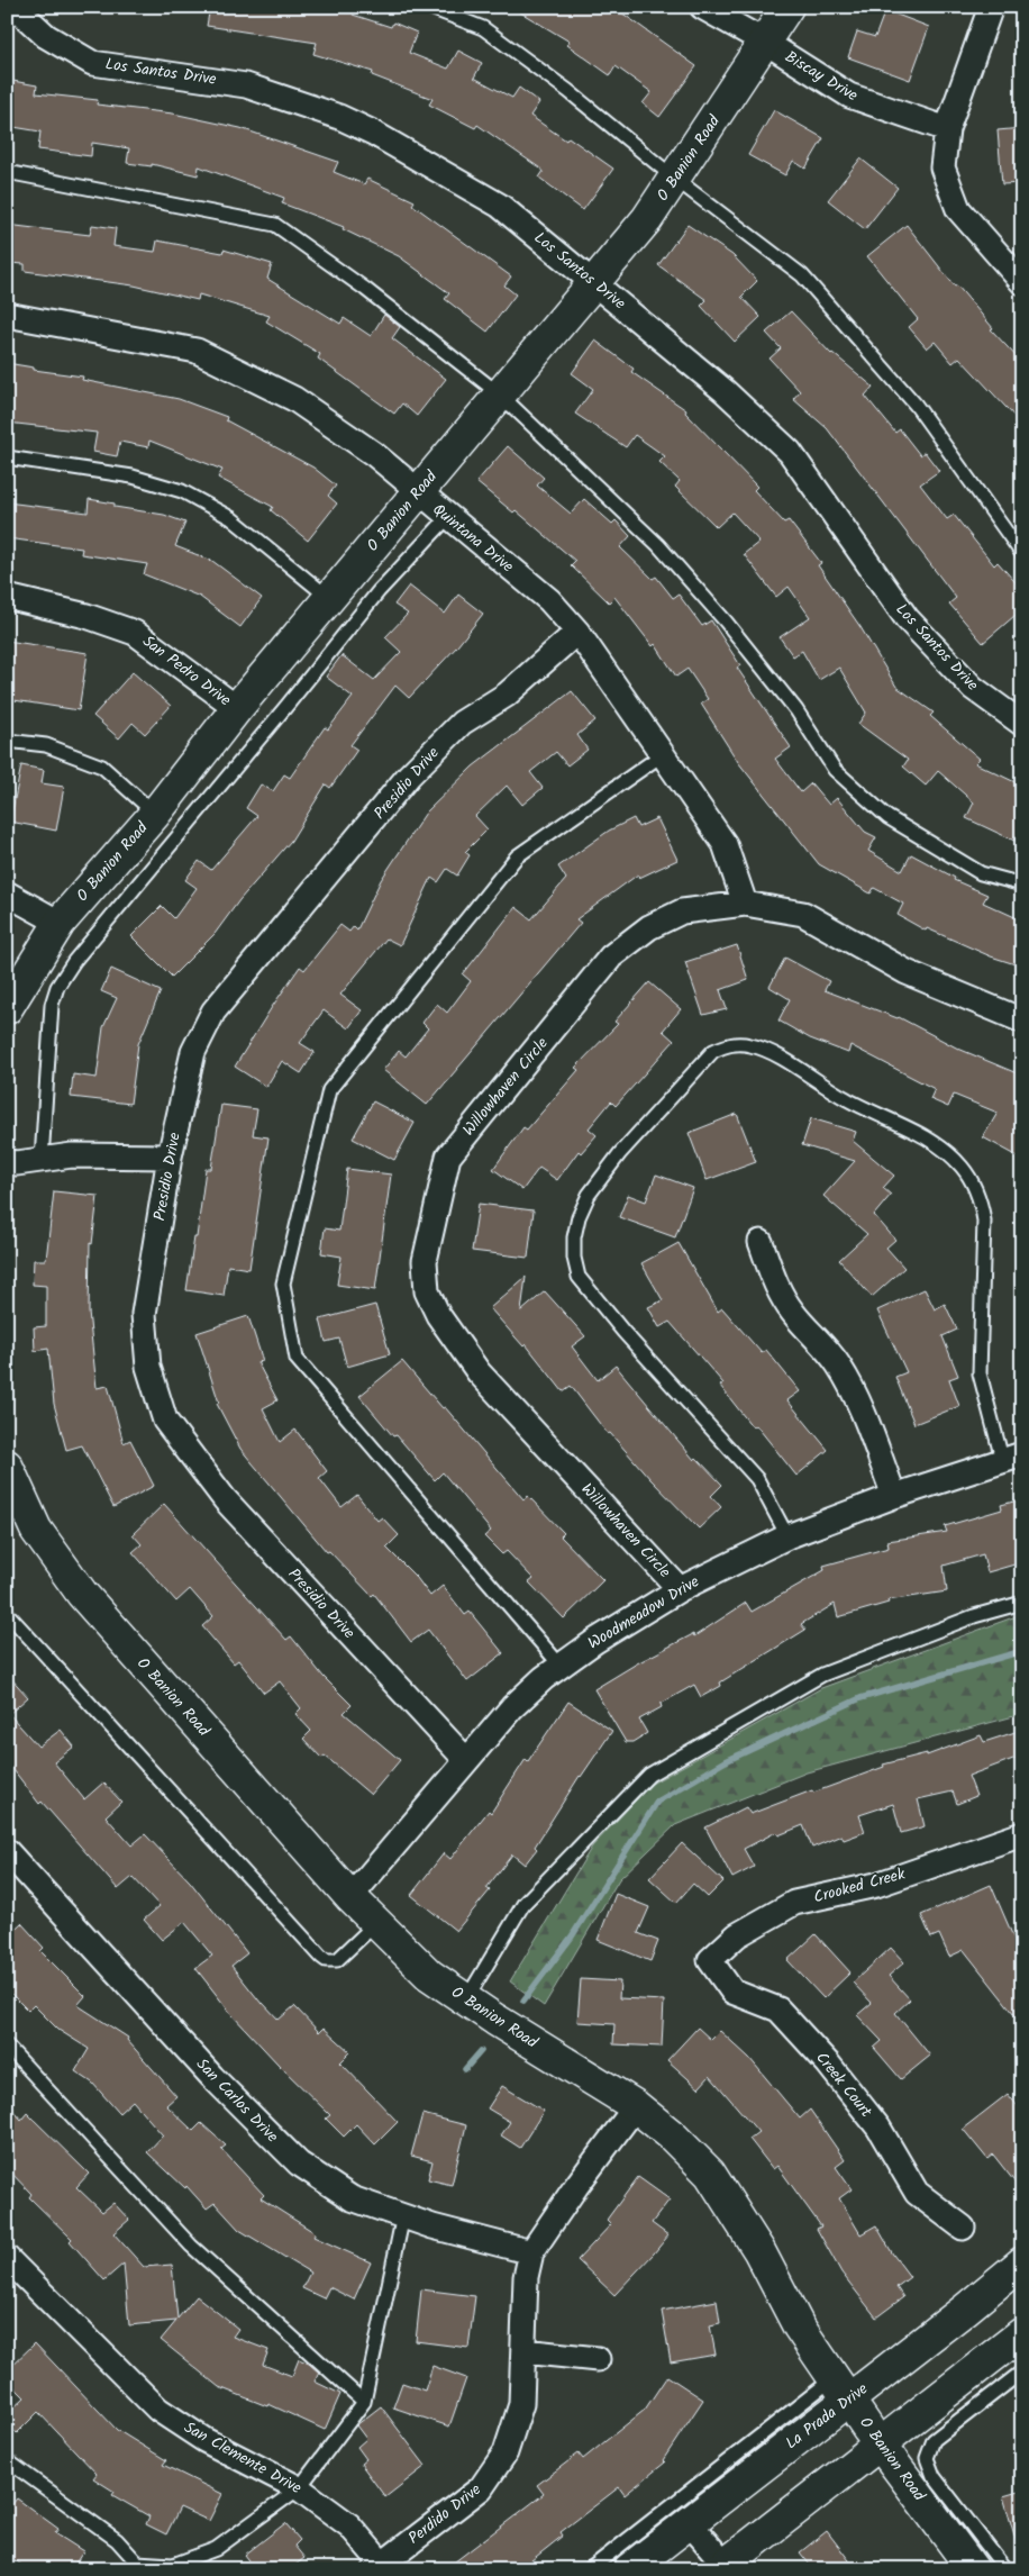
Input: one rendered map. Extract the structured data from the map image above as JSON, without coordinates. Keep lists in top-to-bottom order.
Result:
{
  "streets": {
    "street": [
      "Los Santos Drive",
      "Biscay Drive",
      "O Banion Road",
      "Quintana Drive",
      "San Pedro Drive",
      "Presidio Drive",
      "Willowhaven Circle",
      "Woodmeadow Drive",
      "Crooked Creek",
      "Creek Court",
      "San Carlos Drive",
      "La Prada Drive",
      "San Clemente Drive",
      "Perdido Drive"
    ]
  },
  "crossings": [
    ["Los Santos Drive", "O Banion Road"],
    ["Biscay Drive", "O Banion Road"],
    ["O Banion Road", "Quintana Drive"],
    ["O Banion Road", "San Pedro Drive"],
    ["O Banion Road", "Woodmeadow Drive"],
    ["O Banion Road", "La Prada Drive"],
    ["O Banion Road", "Perdido Drive"],
    ["Quintana Drive", "Presidio Drive"],
    ["Quintana Drive", "Willowhaven Circle"],
    ["Presidio Drive", "Woodmeadow Drive"],
    ["Willowhaven Circle", "Woodmeadow Drive"],
    ["Crooked Creek", "Creek Court"],
    ["San Carlos Drive", "Perdido Drive"],
    ["San Clemente Drive", "Perdido Drive"]
  ]
}
